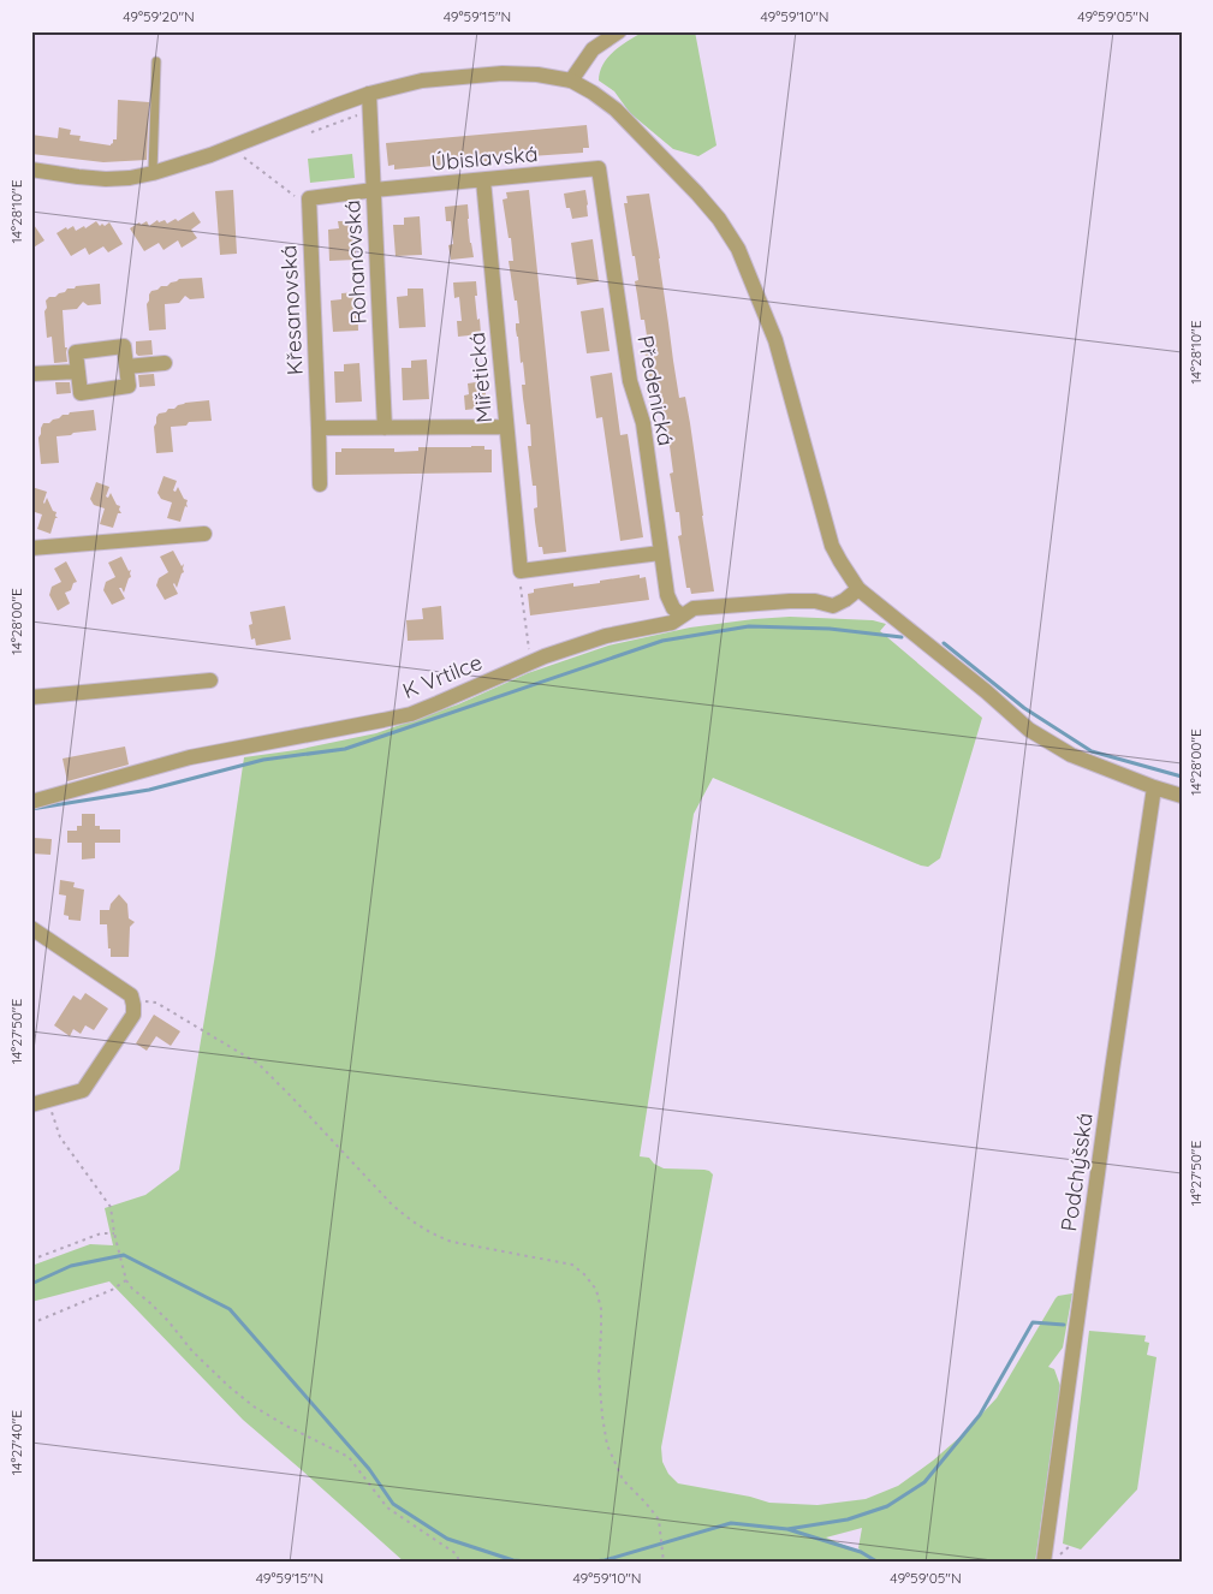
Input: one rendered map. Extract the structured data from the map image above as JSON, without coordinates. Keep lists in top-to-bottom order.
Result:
{
  "streets": {
    "street": [
      "Úbislavská",
      "Rohanovská",
      "Křesanovská",
      "Miřetická",
      "Předenická",
      "K Vrtilce",
      "Podchýšská"
    ]
  },
  "crossings": [
    ["Úbislavská", "Rohanovská"],
    ["Úbislavská", "Miřetická"],
    ["Úbislavská", "Předenická"],
    ["Předenická", "K Vrtilce"]
  ],
  "coordinates": [
    "49°59'20\"N",
    "49°59'15\"N",
    "49°59'10\"N",
    "49°59'05\"N",
    "14°28'10\"E",
    "14°28'00\"E",
    "14°27'50\"E",
    "14°27'40\"E"
  ]
}
